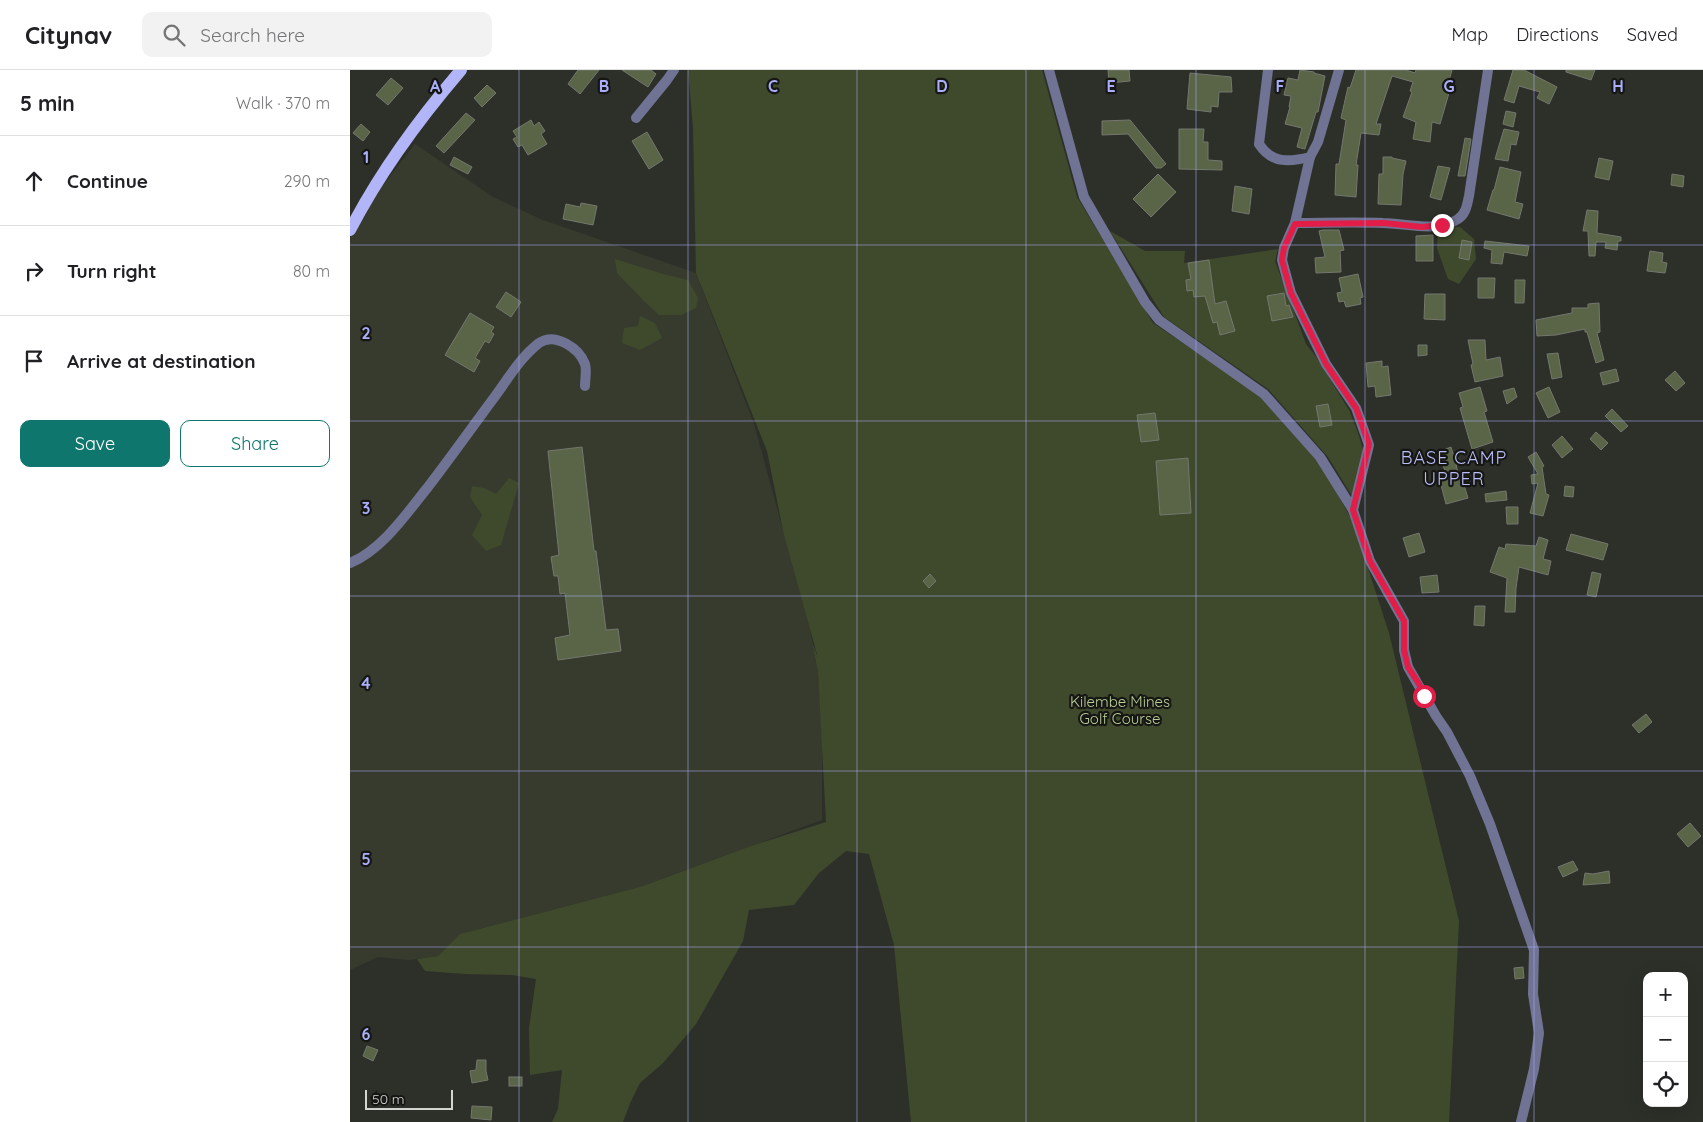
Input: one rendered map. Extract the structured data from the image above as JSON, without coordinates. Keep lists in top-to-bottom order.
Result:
{
  "districts": ["BASE CAMP UPPER"],
  "parks": ["Kilembe Mines Golf Course"],
  "scale_bar": "50 m",
  "page": {
    "header": "Citynav",
    "search": "Search here",
    "nav": ["Map", "Directions", "Saved"],
    "heading": ["5 min", "Walk · 370 m"],
    "list": [
      ["Continue", "290 m"],
      ["Turn right", "80 m"],
      "Arrive at destination"
    ],
    "buttons": ["Save", "Share"],
    "map_buttons": ["+", "−"],
    "scale": "50 m"
  },
  "grid": {
    "columns": [
      "A",
      "B",
      "C",
      "D",
      "E",
      "F",
      "G",
      "H"
    ],
    "rows": [
      "1",
      "2",
      "3",
      "4",
      "5",
      "6"
    ]
  }
}
